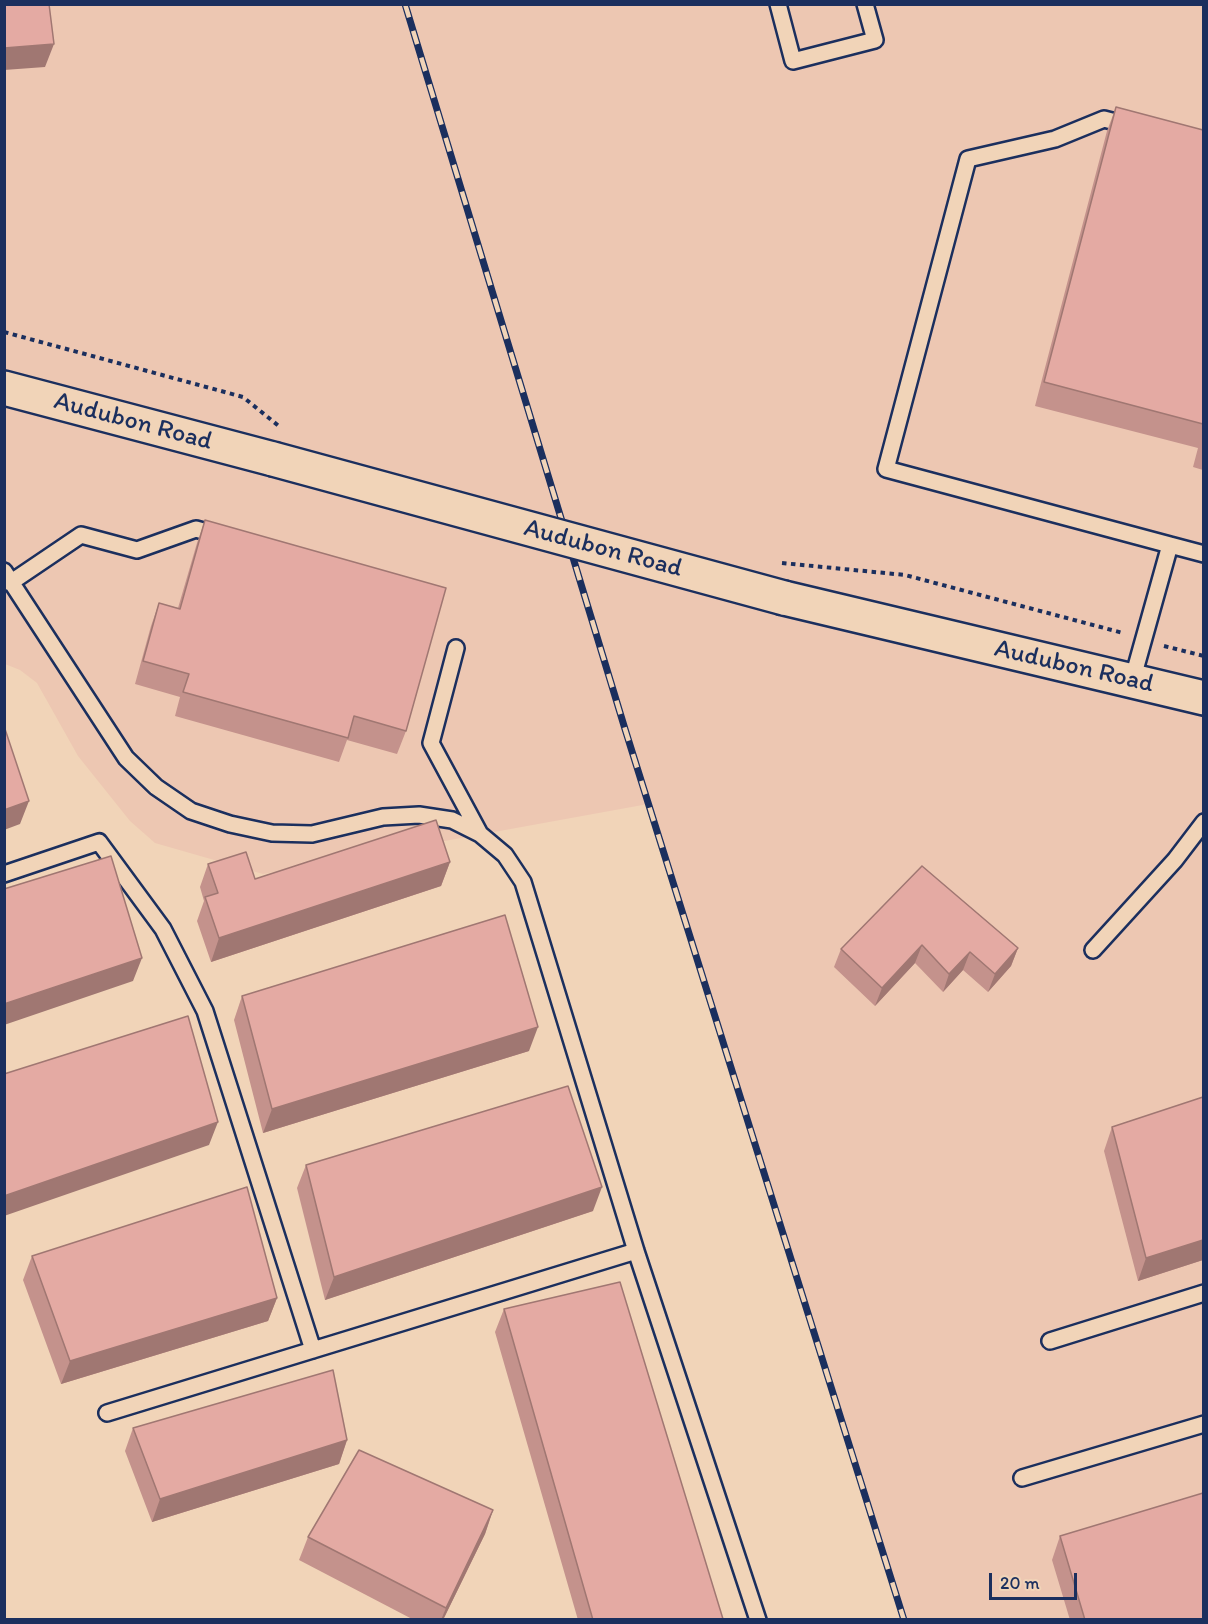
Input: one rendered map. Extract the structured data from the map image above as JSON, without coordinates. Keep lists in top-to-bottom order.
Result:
{
  "streets": {
    "street": ["Audubon Road"]
  },
  "scale_bar": "20 m"
}
